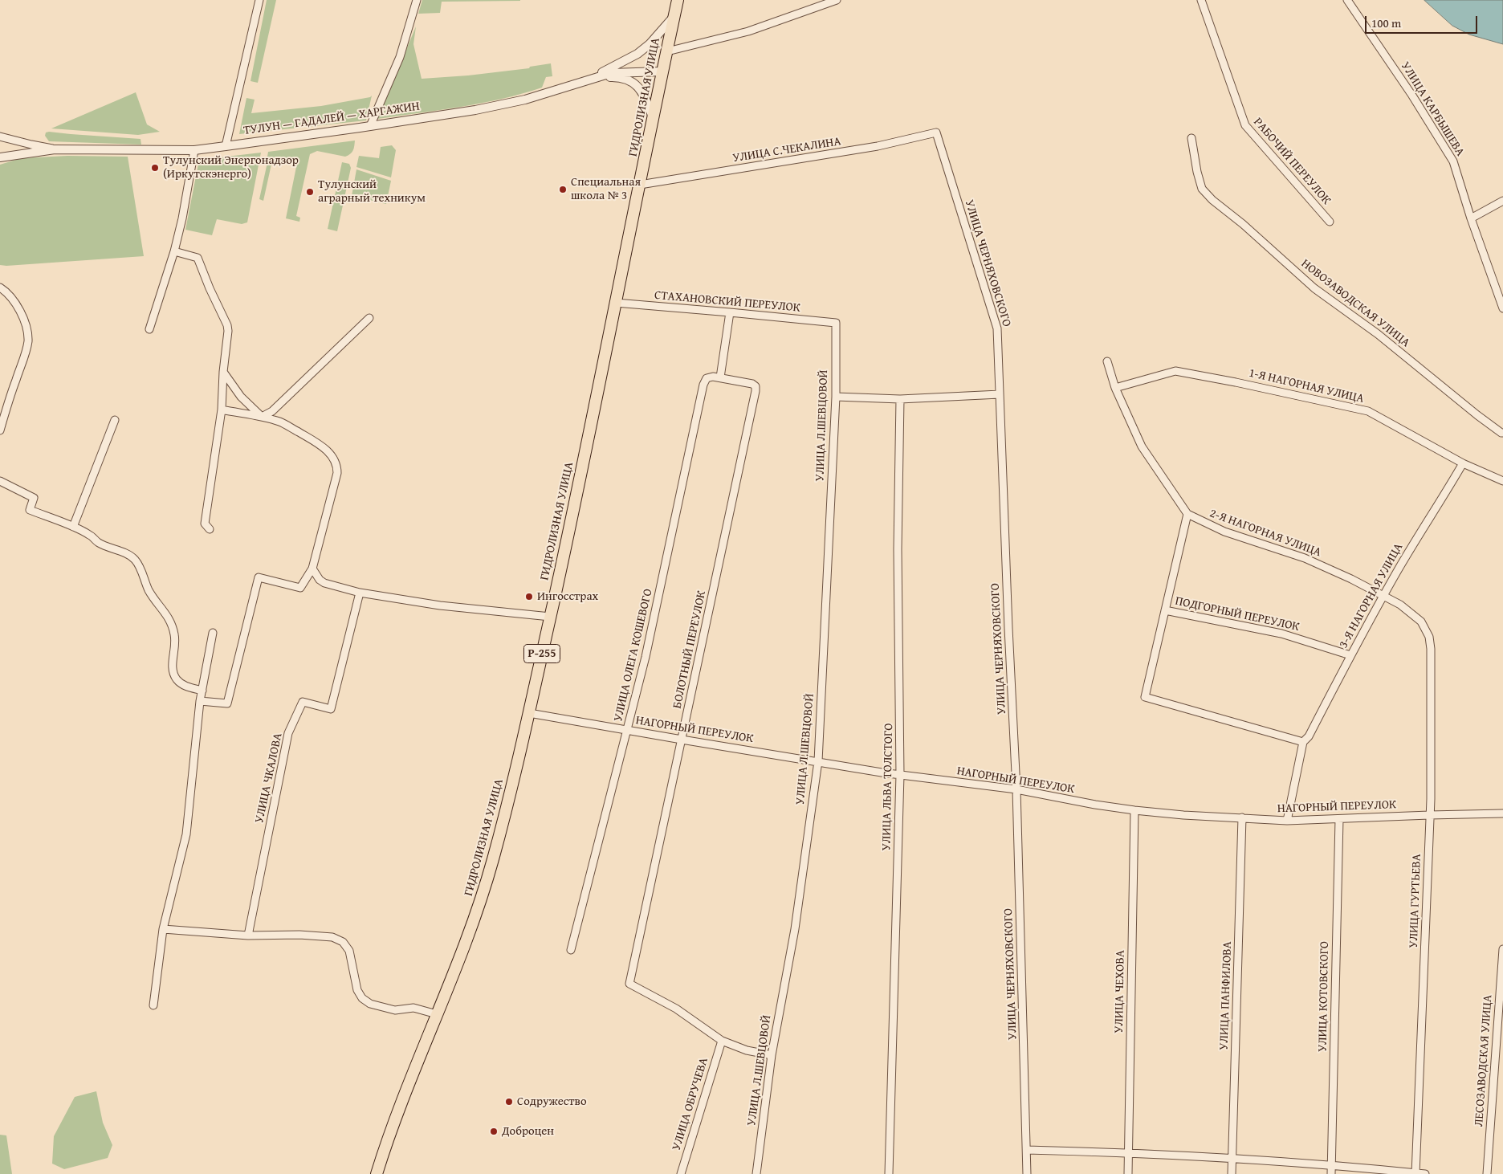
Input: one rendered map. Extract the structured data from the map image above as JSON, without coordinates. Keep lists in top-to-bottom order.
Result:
{
  "streets": {
    "highway": ["ГИДРОЛИЗНАЯ УЛИЦА", "Р-255"],
    "street": [
      "УЛИЦА КАРБЫШЕВА",
      "ТУЛУН — ГАДАЛЕЙ — ХАРГАЖИН",
      "УЛИЦА С.ЧЕКАЛИНА",
      "РАБОЧИЙ ПЕРЕУЛОК",
      "УЛИЦА ЧЕРНЯХОВСКОГО",
      "СТАХАНОВСКИЙ ПЕРЕУЛОК",
      "НОВОЗАВОДСКАЯ УЛИЦА",
      "1-Я НАГОРНАЯ УЛИЦА",
      "УЛИЦА Л.ШЕВЦОВОЙ",
      "2-Я НАГОРНАЯ УЛИЦА",
      "3-Я НАГОРНАЯ УЛИЦА",
      "ПОДГОРНЫЙ ПЕРЕУЛОК",
      "БОЛОТНЫЙ ПЕРЕУЛОК",
      "УЛИЦА ОЛЕГА КОШЕВОГО",
      "НАГОРНЫЙ ПЕРЕУЛОК",
      "УЛИЦА ЧКАЛОВА",
      "УЛИЦА ЛЬВА ТОЛСТОГО",
      "УЛИЦА ГУРТЬЕВА",
      "УЛИЦА ЧЕХОВА",
      "УЛИЦА ПАНФИЛОВА",
      "УЛИЦА КОТОВСКОГО",
      "ЛЕСОЗАВОДСКАЯ УЛИЦА",
      "УЛИЦА ОБРУЧЕВА"
    ]
  },
  "crossings": [
    ["ГИДРОЛИЗНАЯ УЛИЦА", "ТУЛУН — ГАДАЛЕЙ — ХАРГАЖИН"],
    ["ГИДРОЛИЗНАЯ УЛИЦА", "УЛИЦА С.ЧЕКАЛИНА"],
    ["ГИДРОЛИЗНАЯ УЛИЦА", "СТАХАНОВСКИЙ ПЕРЕУЛОК"],
    ["ГИДРОЛИЗНАЯ УЛИЦА", "НАГОРНЫЙ ПЕРЕУЛОК"],
    ["УЛИЦА С.ЧЕКАЛИНА", "УЛИЦА ЧЕРНЯХОВСКОГО"],
    ["УЛИЦА ЧЕРНЯХОВСКОГО", "НАГОРНЫЙ ПЕРЕУЛОК"],
    ["СТАХАНОВСКИЙ ПЕРЕУЛОК", "УЛИЦА Л.ШЕВЦОВОЙ"],
    ["1-Я НАГОРНАЯ УЛИЦА", "3-Я НАГОРНАЯ УЛИЦА"],
    ["УЛИЦА Л.ШЕВЦОВОЙ", "НАГОРНЫЙ ПЕРЕУЛОК"],
    ["2-Я НАГОРНАЯ УЛИЦА", "3-Я НАГОРНАЯ УЛИЦА"],
    ["2-Я НАГОРНАЯ УЛИЦА", "УЛИЦА ГУРТЬЕВА"],
    ["3-Я НАГОРНАЯ УЛИЦА", "ПОДГОРНЫЙ ПЕРЕУЛОК"],
    ["3-Я НАГОРНАЯ УЛИЦА", "НАГОРНЫЙ ПЕРЕУЛОК"],
    ["БОЛОТНЫЙ ПЕРЕУЛОК", "УЛИЦА ОЛЕГА КОШЕВОГО"],
    ["БОЛОТНЫЙ ПЕРЕУЛОК", "НАГОРНЫЙ ПЕРЕУЛОК"],
    ["БОЛОТНЫЙ ПЕРЕУЛОК", "УЛИЦА ОБРУЧЕВА"],
    ["УЛИЦА ОЛЕГА КОШЕВОГО", "НАГОРНЫЙ ПЕРЕУЛОК"],
    ["НАГОРНЫЙ ПЕРЕУЛОК", "УЛИЦА ЛЬВА ТОЛСТОГО"],
    ["НАГОРНЫЙ ПЕРЕУЛОК", "УЛИЦА ГУРТЬЕВА"],
    ["НАГОРНЫЙ ПЕРЕУЛОК", "УЛИЦА ЧЕХОВА"],
    ["НАГОРНЫЙ ПЕРЕУЛОК", "УЛИЦА ПАНФИЛОВА"],
    ["НАГОРНЫЙ ПЕРЕУЛОК", "УЛИЦА КОТОВСКОГО"]
  ],
  "places": [
    "Тулунский Энергонадзор (Иркутскэнерго)",
    "Специальная школа № 3",
    "Тулунский аграрный техникум",
    "Ингосстрах",
    "Содружество",
    "Доброцен"
  ],
  "scale_bar": "100 m"
}
